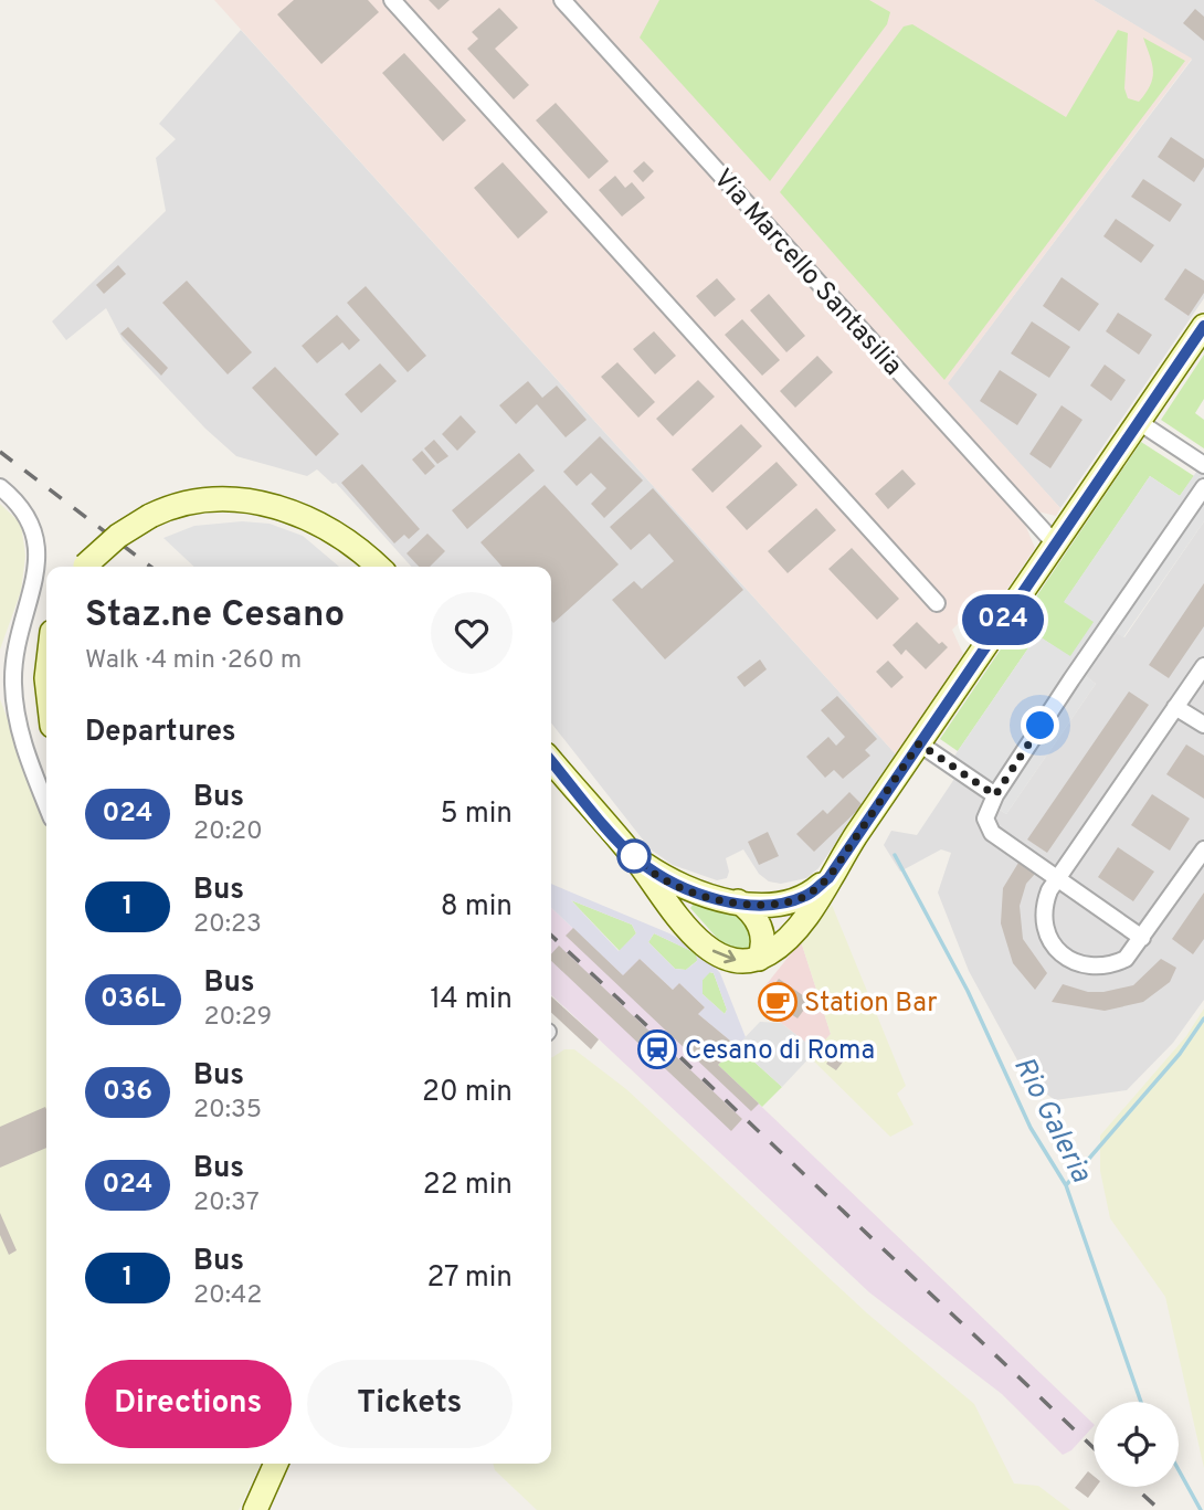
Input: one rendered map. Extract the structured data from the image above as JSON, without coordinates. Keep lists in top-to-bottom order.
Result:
{
  "streets": {
    "street": ["Via Marcello Santasilia"]
  },
  "water": ["Rio Galeria"],
  "places": {
    "cafe": ["Station Bar"],
    "station": ["Cesano di Roma"]
  },
  "lines": ["bus line 024"],
  "page": {
    "on_map": "024",
    "heading": [
      ["Staz.ne Cesano", "Walk · 4 min · 260 m"],
      "Departures"
    ],
    "list": [
      {
        "mark": "024",
        "name": "Bus",
        "note": "20:20",
        "value": "5 min"
      },
      {
        "mark": "1",
        "name": "Bus",
        "note": "20:23",
        "value": "8 min"
      },
      {
        "mark": "036L",
        "name": "Bus",
        "note": "20:29",
        "value": "14 min"
      },
      {
        "mark": "036",
        "name": "Bus",
        "note": "20:35",
        "value": "20 min"
      },
      {
        "mark": "024",
        "name": "Bus",
        "note": "20:37",
        "value": "22 min"
      },
      {
        "mark": "1",
        "name": "Bus",
        "note": "20:42",
        "value": "27 min"
      }
    ],
    "buttons": ["Directions", "Tickets"]
  }
}
